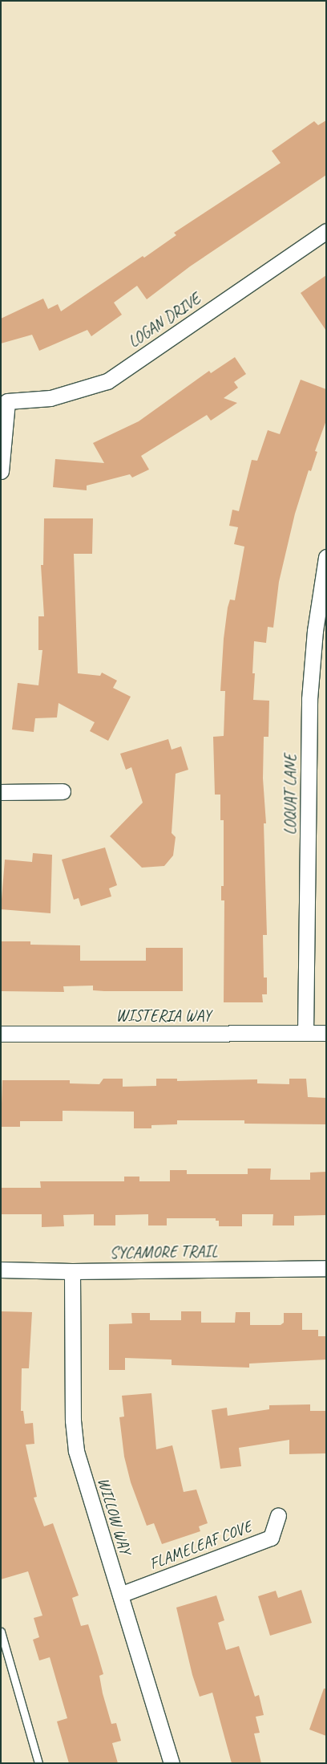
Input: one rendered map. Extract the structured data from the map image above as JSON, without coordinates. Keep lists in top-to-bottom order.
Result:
{
  "streets": {
    "street": [
      "LOGAN DRIVE",
      "LOQUAT LANE",
      "WISTERIA WAY",
      "SYCAMORE TRAIL",
      "WILLOW WAY",
      "FLAMELEAF COVE"
    ]
  },
  "crossings": [
    ["LOQUAT LANE", "WISTERIA WAY"],
    ["SYCAMORE TRAIL", "WILLOW WAY"],
    ["WILLOW WAY", "FLAMELEAF COVE"]
  ]
}
